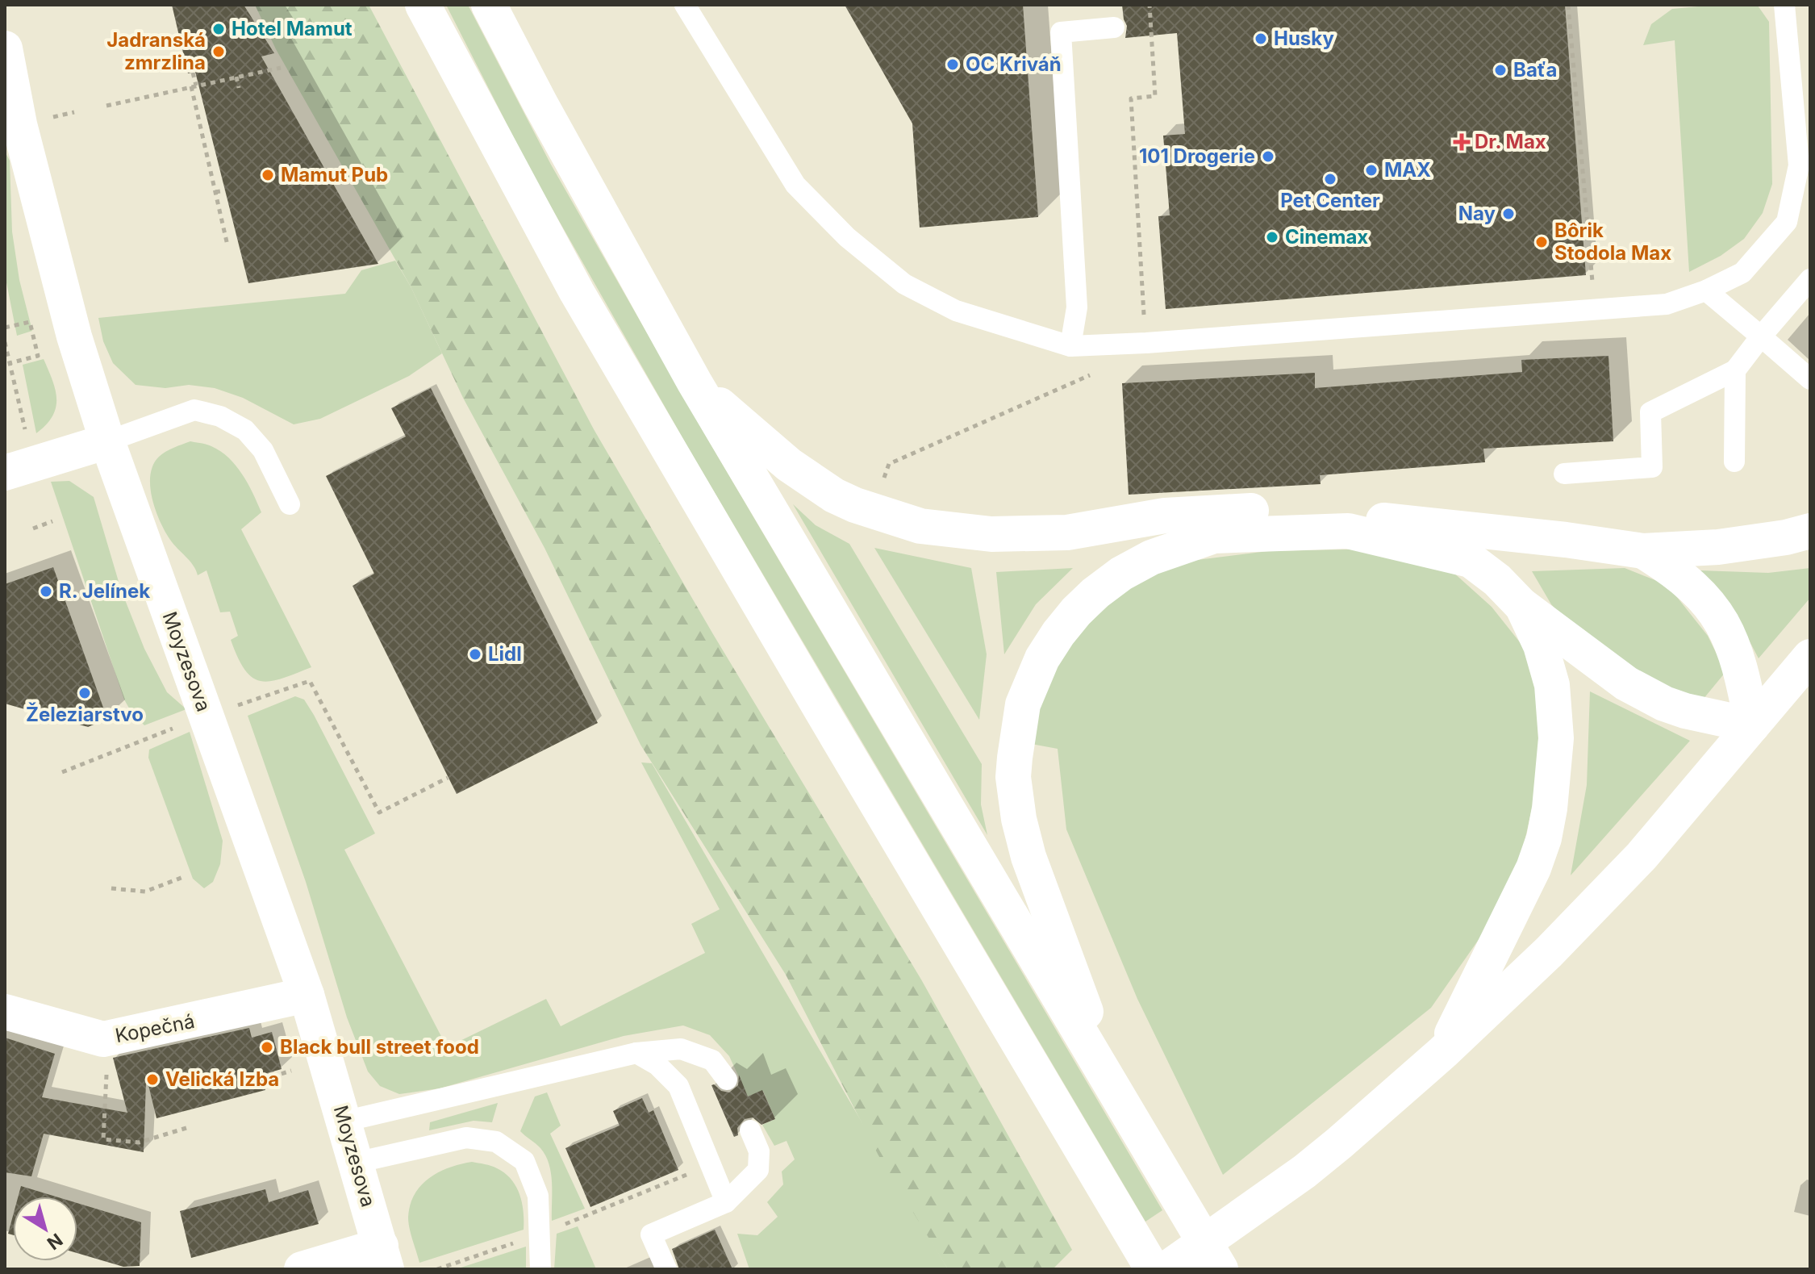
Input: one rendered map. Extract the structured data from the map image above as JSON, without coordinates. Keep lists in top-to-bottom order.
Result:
{
  "streets": {
    "main road": ["Moyzesova", "Kopečná"]
  },
  "crossings": [
    ["Moyzesova", "Kopečná"]
  ],
  "places": {
    "other": [
      "Hotel Mamut",
      "Husky",
      "Jadranská zmrzlina",
      "OC Kriváň",
      "Baťa",
      "101 Drogerie",
      "MAX",
      "Mamut Pub",
      "Pet Center",
      "Nay",
      "Cinemax",
      "Bôrik Stodola Max",
      "R. Jelínek",
      "Lidl",
      "Železiarstvo",
      "Black bull street food",
      "Velická Izba"
    ],
    "health": ["Dr. Max"]
  },
  "north": "bottom right"
}
